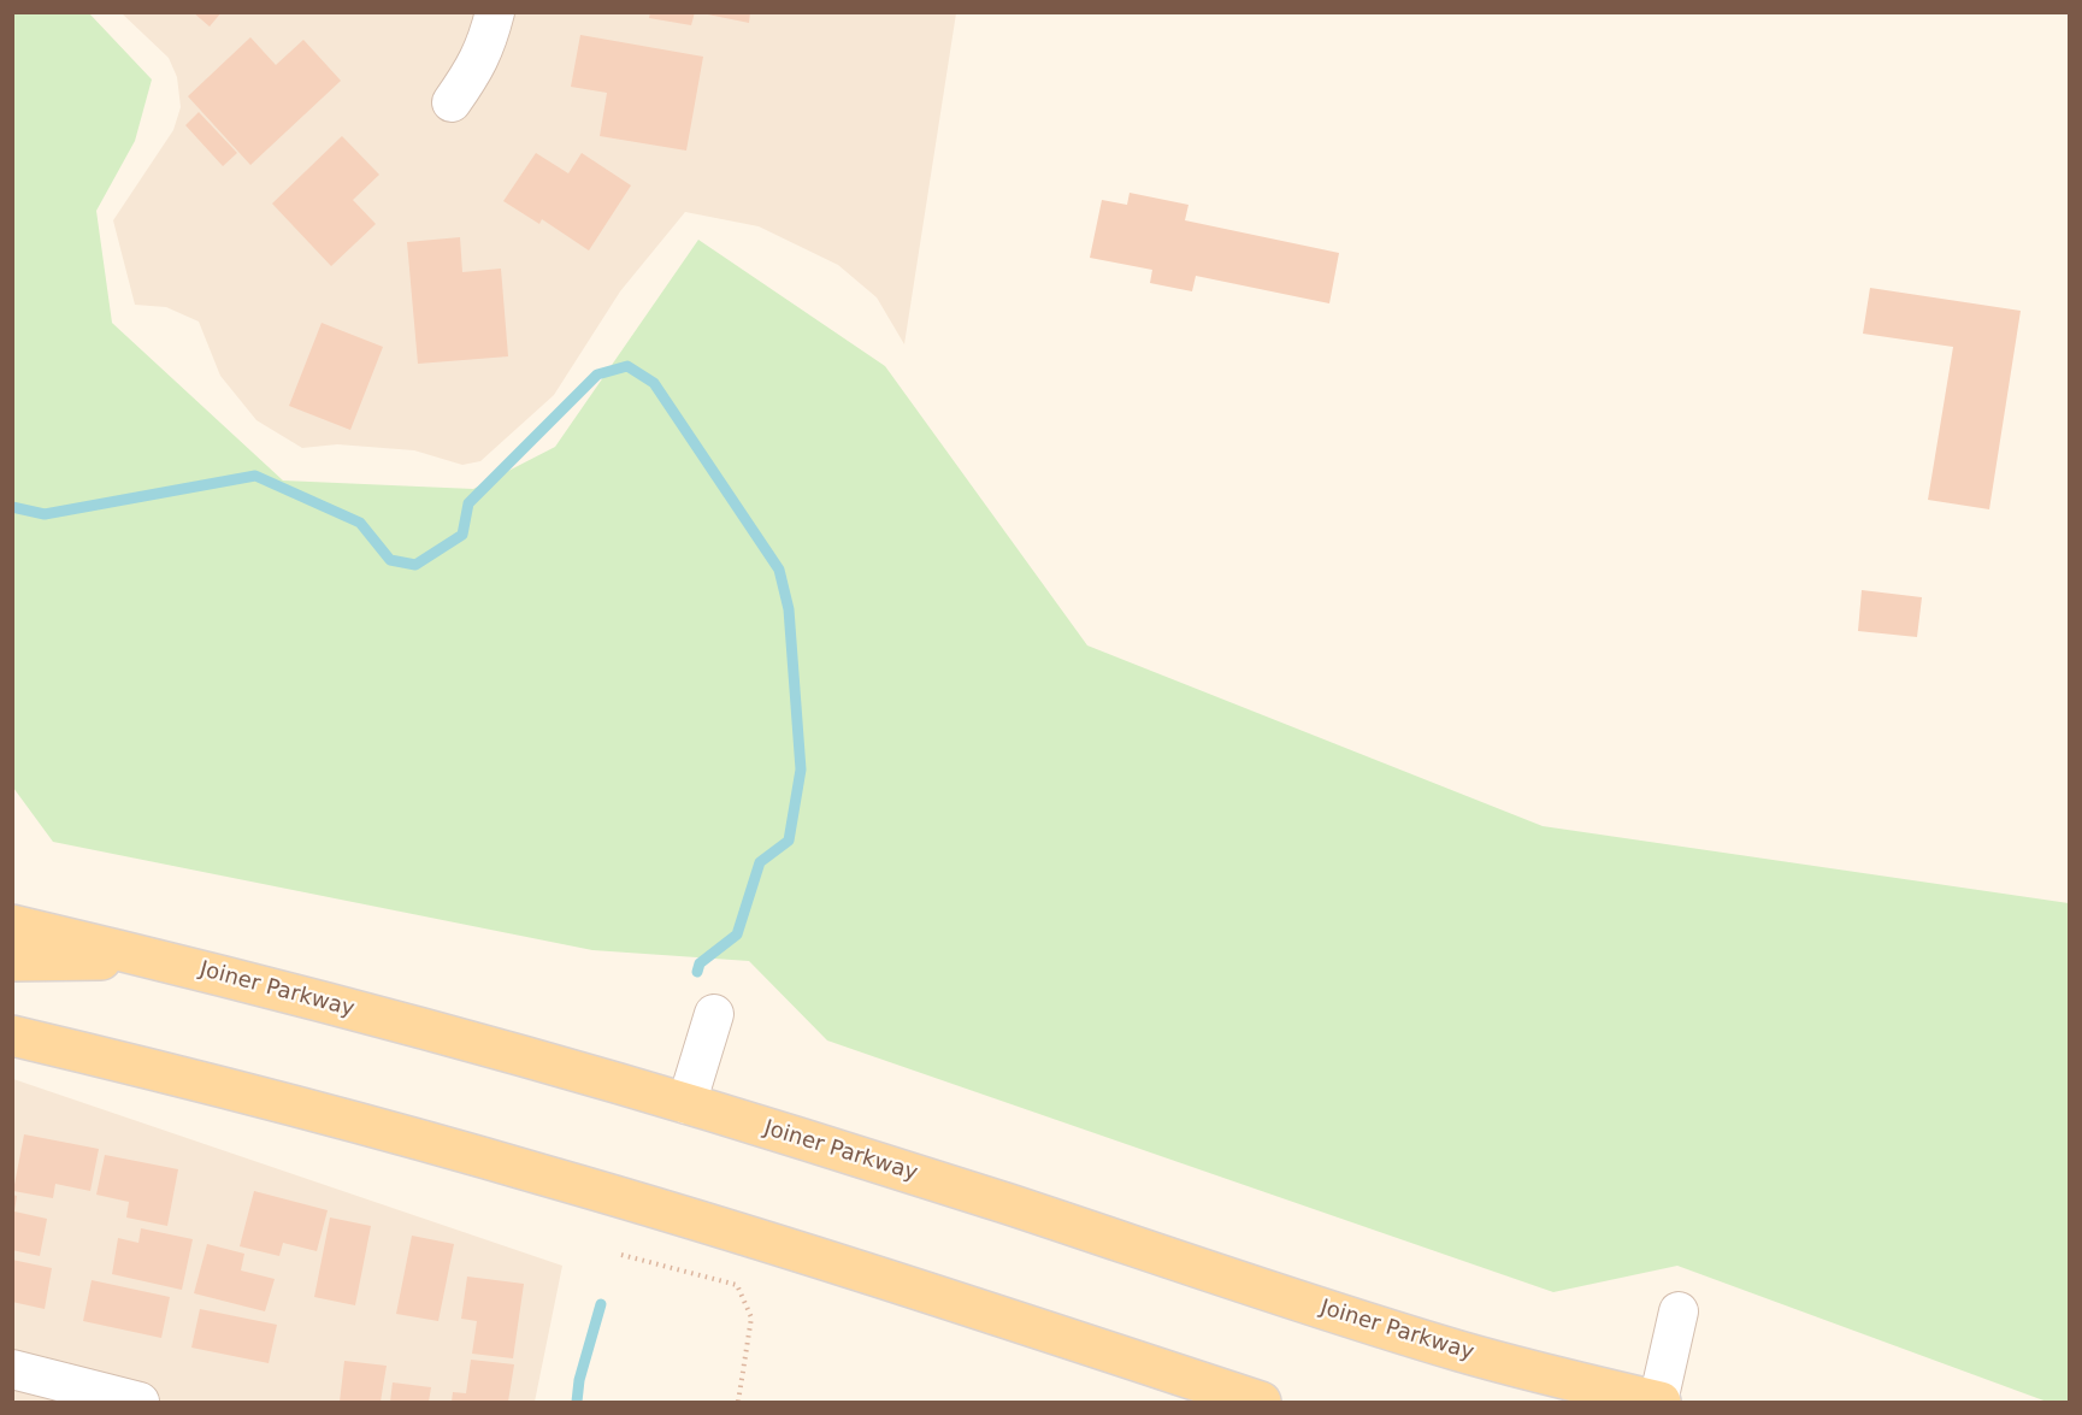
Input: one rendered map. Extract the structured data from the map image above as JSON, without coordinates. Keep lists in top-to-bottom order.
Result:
{
  "streets": {
    "main road": ["Joiner Parkway"]
  }
}
